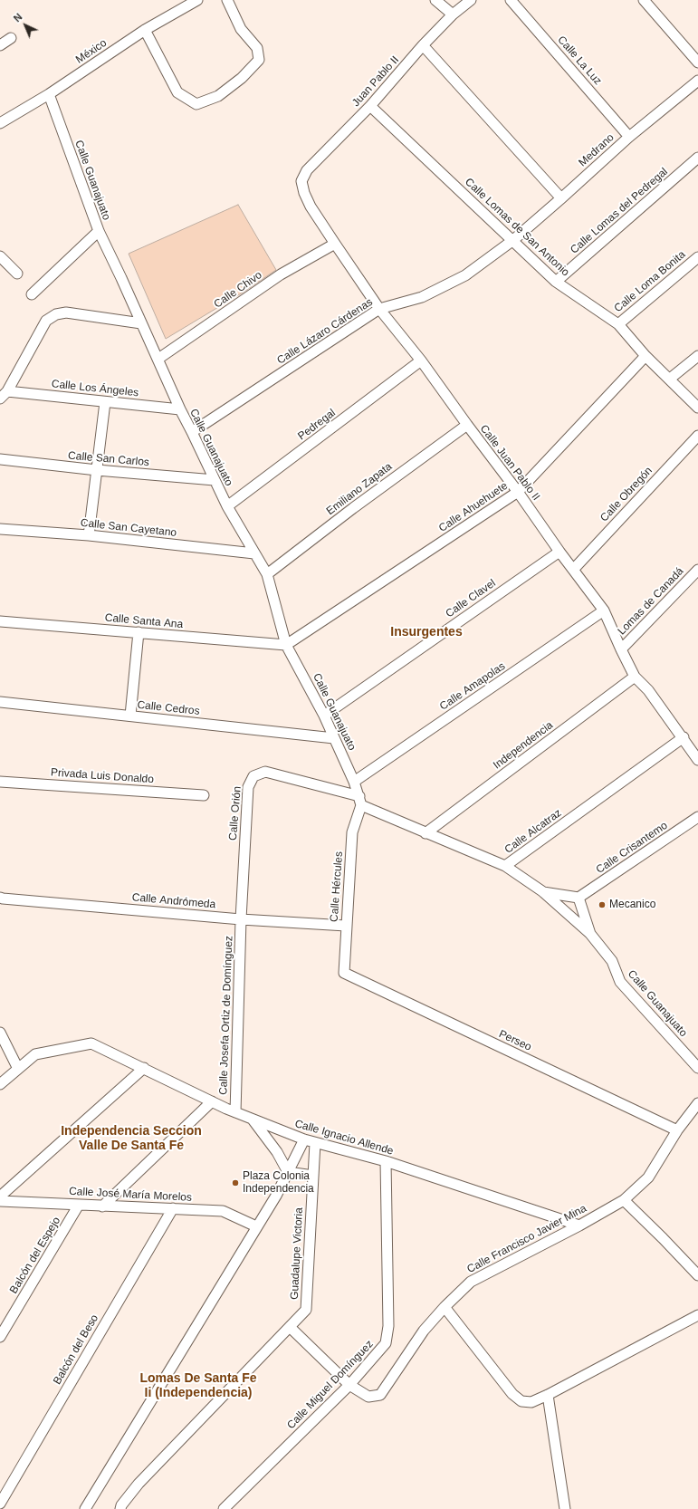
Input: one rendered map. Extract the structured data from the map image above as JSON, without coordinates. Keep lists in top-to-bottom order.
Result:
{
  "streets": {
    "street": [
      "México",
      "Calle La Luz",
      "Juan Pablo II",
      "Medrano",
      "Calle Guanajuato",
      "Calle Lomas del Pedregal",
      "Calle Lomas de San Antonio",
      "Calle Loma Bonita",
      "Calle Chivo",
      "Calle Lázaro Cárdenas",
      "Calle Los Ángeles",
      "Pedregal",
      "Calle San Carlos",
      "Calle Juan Pablo II",
      "Emiliano Zapata",
      "Calle Obregón",
      "Calle Ahuehuete",
      "Calle San Cayetano",
      "Calle Clavel",
      "Lomas de Canadá",
      "Calle Santa Ana",
      "Calle Amapolas",
      "Calle Cedros",
      "Independencia",
      "Privada Luis Donaldo",
      "Calle Orión",
      "Calle Alcatraz",
      "Calle Crisantemo",
      "Calle Hércules",
      "Calle Andrómeda",
      "Calle Josefa Ortiz de Domínguez",
      "Perseo",
      "Calle Ignacio Allende",
      "Calle José María Morelos",
      "Calle Francisco Javier Mina",
      "Guadalupe Victoria",
      "Balcón del Espejo",
      "Balcón del Beso",
      "Calle Miguel Domínguez"
    ]
  },
  "crossings": [
    ["México", "Calle Guanajuato"],
    ["Calle La Luz", "Medrano"],
    ["Juan Pablo II", "Calle Lomas de San Antonio"],
    ["Juan Pablo II", "Calle Juan Pablo II"],
    ["Medrano", "Calle Lomas de San Antonio"],
    ["Medrano", "Calle Lázaro Cárdenas"],
    ["Calle Guanajuato", "Calle Chivo"],
    ["Calle Guanajuato", "Calle Lázaro Cárdenas"],
    ["Calle Guanajuato", "Calle Los Ángeles"],
    ["Calle Guanajuato", "Pedregal"],
    ["Calle Guanajuato", "Calle San Carlos"],
    ["Calle Guanajuato", "Emiliano Zapata"],
    ["Calle Guanajuato", "Calle Ahuehuete"],
    ["Calle Guanajuato", "Calle San Cayetano"],
    ["Calle Guanajuato", "Calle Clavel"],
    ["Calle Guanajuato", "Calle Santa Ana"],
    ["Calle Guanajuato", "Calle Amapolas"],
    ["Calle Guanajuato", "Calle Cedros"],
    ["Calle Guanajuato", "Calle Orión"],
    ["Calle Guanajuato", "Calle Alcatraz"],
    ["Calle Guanajuato", "Calle Hércules"],
    ["Calle Lomas del Pedregal", "Calle Lomas de San Antonio"],
    ["Calle Lomas de San Antonio", "Calle Loma Bonita"],
    ["Calle Lomas de San Antonio", "Calle Lázaro Cárdenas"],
    ["Calle Lomas de San Antonio", "Calle Ahuehuete"],
    ["Calle Chivo", "Calle Juan Pablo II"],
    ["Calle Lázaro Cárdenas", "Calle Juan Pablo II"],
    ["Pedregal", "Calle Juan Pablo II"],
    ["Calle Juan Pablo II", "Emiliano Zapata"],
    ["Calle Juan Pablo II", "Calle Obregón"],
    ["Calle Juan Pablo II", "Calle Ahuehuete"],
    ["Calle Juan Pablo II", "Calle Clavel"],
    ["Calle Juan Pablo II", "Lomas de Canadá"],
    ["Calle Juan Pablo II", "Calle Amapolas"],
    ["Calle Juan Pablo II", "Independencia"],
    ["Calle Juan Pablo II", "Calle Alcatraz"],
    ["Calle Ahuehuete", "Calle Santa Ana"],
    ["Independencia", "Calle Alcatraz"],
    ["Calle Orión", "Calle Alcatraz"],
    ["Calle Orión", "Calle Hércules"],
    ["Calle Orión", "Calle Andrómeda"],
    ["Calle Orión", "Calle Josefa Ortiz de Domínguez"],
    ["Calle Alcatraz", "Calle Hércules"],
    ["Calle Hércules", "Calle Andrómeda"],
    ["Calle Hércules", "Perseo"],
    ["Calle Andrómeda", "Calle Josefa Ortiz de Domínguez"],
    ["Calle Josefa Ortiz de Domínguez", "Calle Ignacio Allende"],
    ["Perseo", "Calle Francisco Javier Mina"],
    ["Calle Ignacio Allende", "Calle Francisco Javier Mina"],
    ["Calle Ignacio Allende", "Guadalupe Victoria"],
    ["Calle Ignacio Allende", "Calle Miguel Domínguez"],
    ["Calle José María Morelos", "Balcón del Espejo"],
    ["Calle José María Morelos", "Balcón del Beso"],
    ["Calle Francisco Javier Mina", "Calle Miguel Domínguez"]
  ],
  "districts": ["Insurgentes", "Independencia Seccion Valle De Santa Fe", "Lomas De Santa Fe Ii (Independencia)"],
  "places": ["Mecanico", "Plaza Colonia Independencia"],
  "north": "top left"
}
